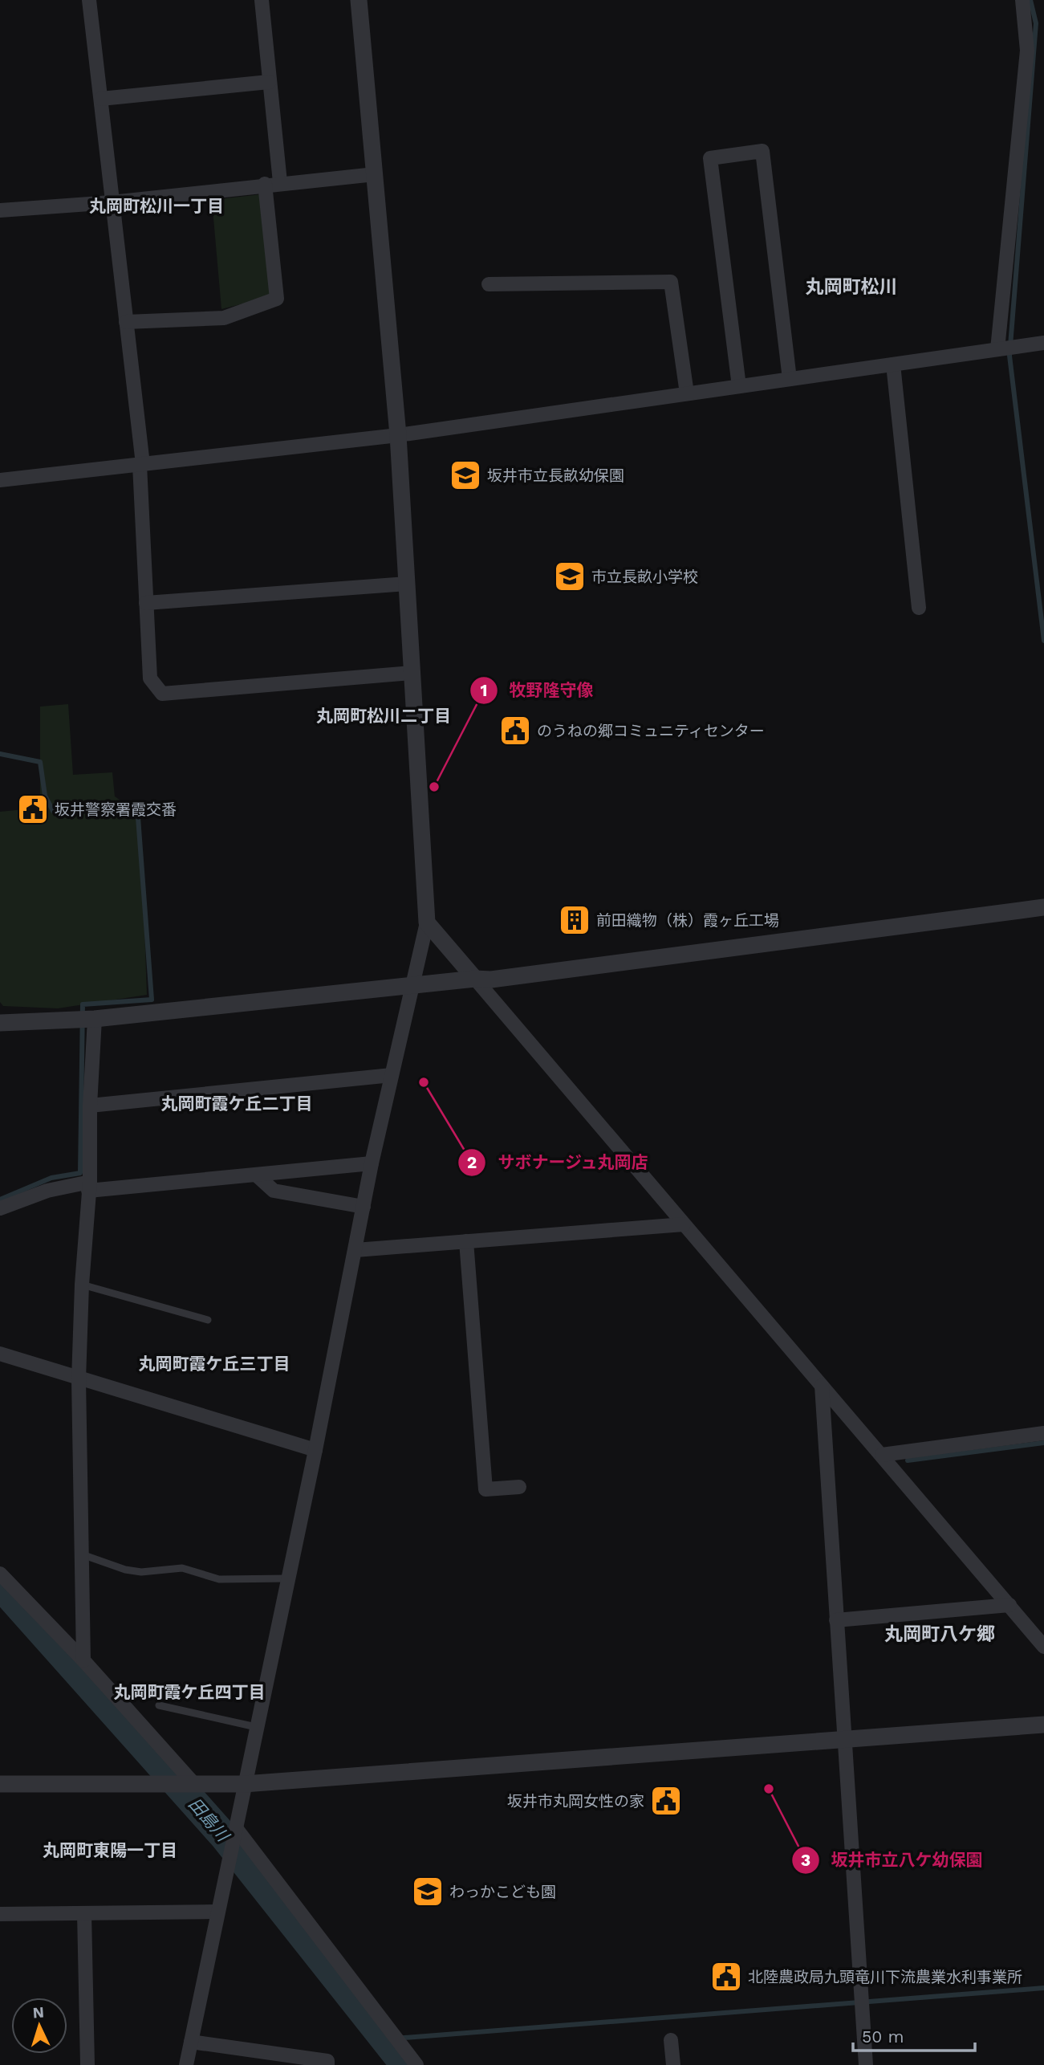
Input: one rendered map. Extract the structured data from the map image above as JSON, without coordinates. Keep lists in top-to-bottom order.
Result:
{
  "districts": [
    "丸岡町松川一丁目",
    "丸岡町松川",
    "丸岡町松川二丁目",
    "丸岡町霞ケ丘二丁目",
    "丸岡町霞ケ丘三丁目",
    "丸岡町八ケ郷",
    "丸岡町霞ケ丘四丁目",
    "丸岡町東陽一丁目"
  ],
  "water": ["田島川"],
  "places": {
    "school or university": ["坂井市立長畝幼保園", "市立長畝小学校", "わっかこども園"],
    "public building": [
      "のうねの郷コミュニティセンター",
      "坂井警察署霞交番",
      "坂井市丸岡女性の家",
      "北陸農政局九頭竜川下流農業水利事業所"
    ],
    "other": ["牧野隆守像", "サボナージュ丸岡店", "坂井市立八ケ幼保園"],
    "building": ["前田織物（株）霞ヶ丘工場"]
  },
  "scale_bar": "50 m",
  "north": "top"
}
